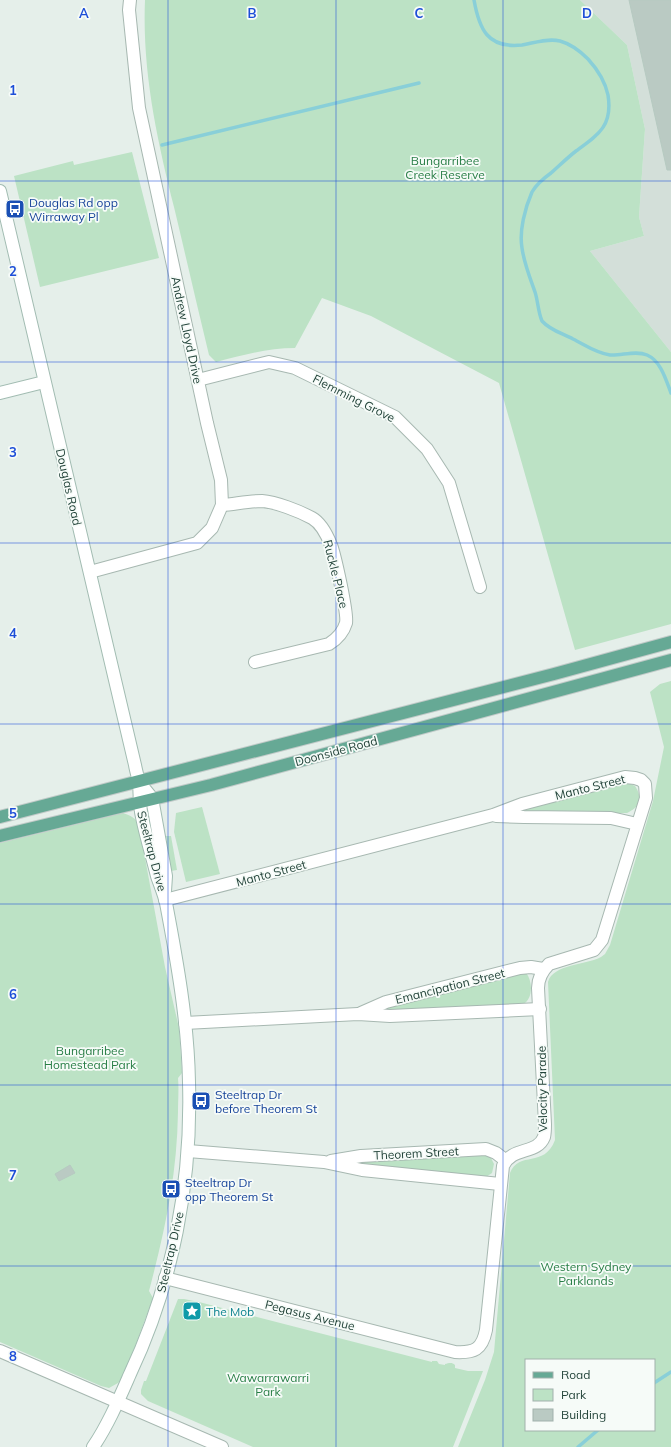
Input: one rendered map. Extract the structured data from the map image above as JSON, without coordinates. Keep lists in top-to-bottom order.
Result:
{
  "streets": {
    "main road": ["Doonside Road"],
    "street": [
      "Andrew Lloyd Drive",
      "Flemming Grove",
      "Douglas Road",
      "Ruckle Place",
      "Manto Street",
      "Steeltrap Drive",
      "Emancipation Street",
      "Velocity Parade",
      "Theorem Street",
      "Pegasus Avenue"
    ]
  },
  "crossings": [
    ["Andrew Lloyd Drive", "Flemming Grove"],
    ["Andrew Lloyd Drive", "Douglas Road"],
    ["Andrew Lloyd Drive", "Ruckle Place"],
    ["Douglas Road", "Doonside Road"],
    ["Douglas Road", "Steeltrap Drive"],
    ["Doonside Road", "Steeltrap Drive"],
    ["Manto Street", "Steeltrap Drive"],
    ["Steeltrap Drive", "Emancipation Street"],
    ["Steeltrap Drive", "Theorem Street"],
    ["Steeltrap Drive", "Pegasus Avenue"],
    ["Emancipation Street", "Velocity Parade"],
    ["Velocity Parade", "Theorem Street"],
    ["Theorem Street", "Pegasus Avenue"]
  ],
  "parks": [
    "Bungarribee Creek Reserve",
    "Bungarribee Homestead Park",
    "Western Sydney Parklands",
    "Wawarrawarri Park"
  ],
  "places": {
    "bus stop": ["Douglas Rd opp Wirraway Pl", "Steeltrap Dr before Theorem St", "Steeltrap Dr opp Theorem St"],
    "place": ["The Mob"]
  },
  "legend": ["Road", "Park", "Building"],
  "grid": {
    "columns": [
      "A",
      "B",
      "C",
      "D"
    ],
    "rows": [
      "1",
      "2",
      "3",
      "4",
      "5",
      "6",
      "7",
      "8"
    ]
  }
}
